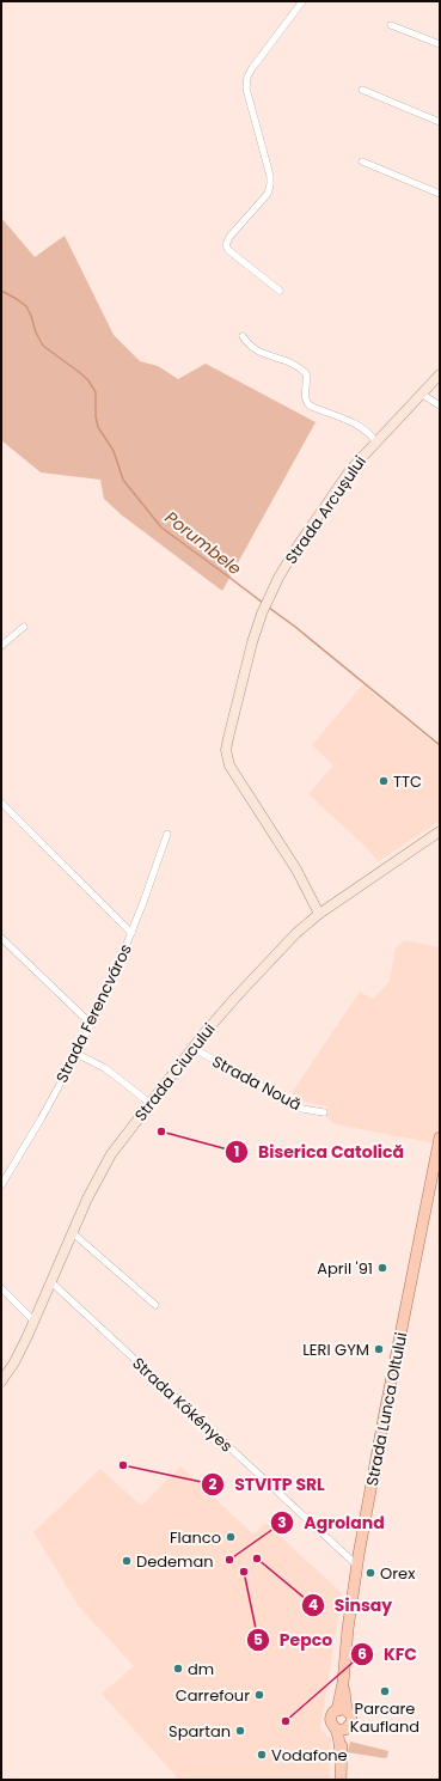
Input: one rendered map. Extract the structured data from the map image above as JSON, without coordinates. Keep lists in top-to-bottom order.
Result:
{
  "streets": {
    "main road": ["Strada Arcușului", "Strada Ciucului", "Strada Lunca Oltului"],
    "street": ["Strada Ferencváros", "Strada Nouă", "Strada Kökényes"]
  },
  "crossings": [
    ["Strada Arcușului", "Strada Ciucului"],
    ["Strada Ciucului", "Strada Nouă"],
    ["Strada Ciucului", "Strada Kökényes"],
    ["Strada Kökényes", "Strada Lunca Oltului"]
  ],
  "water": ["Porumbele"],
  "places": [
    "TTC",
    "Biserica Catolică",
    "April '91",
    "LERI GYM",
    "STVITP SRL",
    "Flanco",
    "Sinsay",
    "Agroland",
    "Dedeman",
    "Pepco",
    "Orex",
    "dm",
    "Parcare Kaufland",
    "Carrefour",
    "KFC",
    "Spartan",
    "Vodafone"
  ]
}
